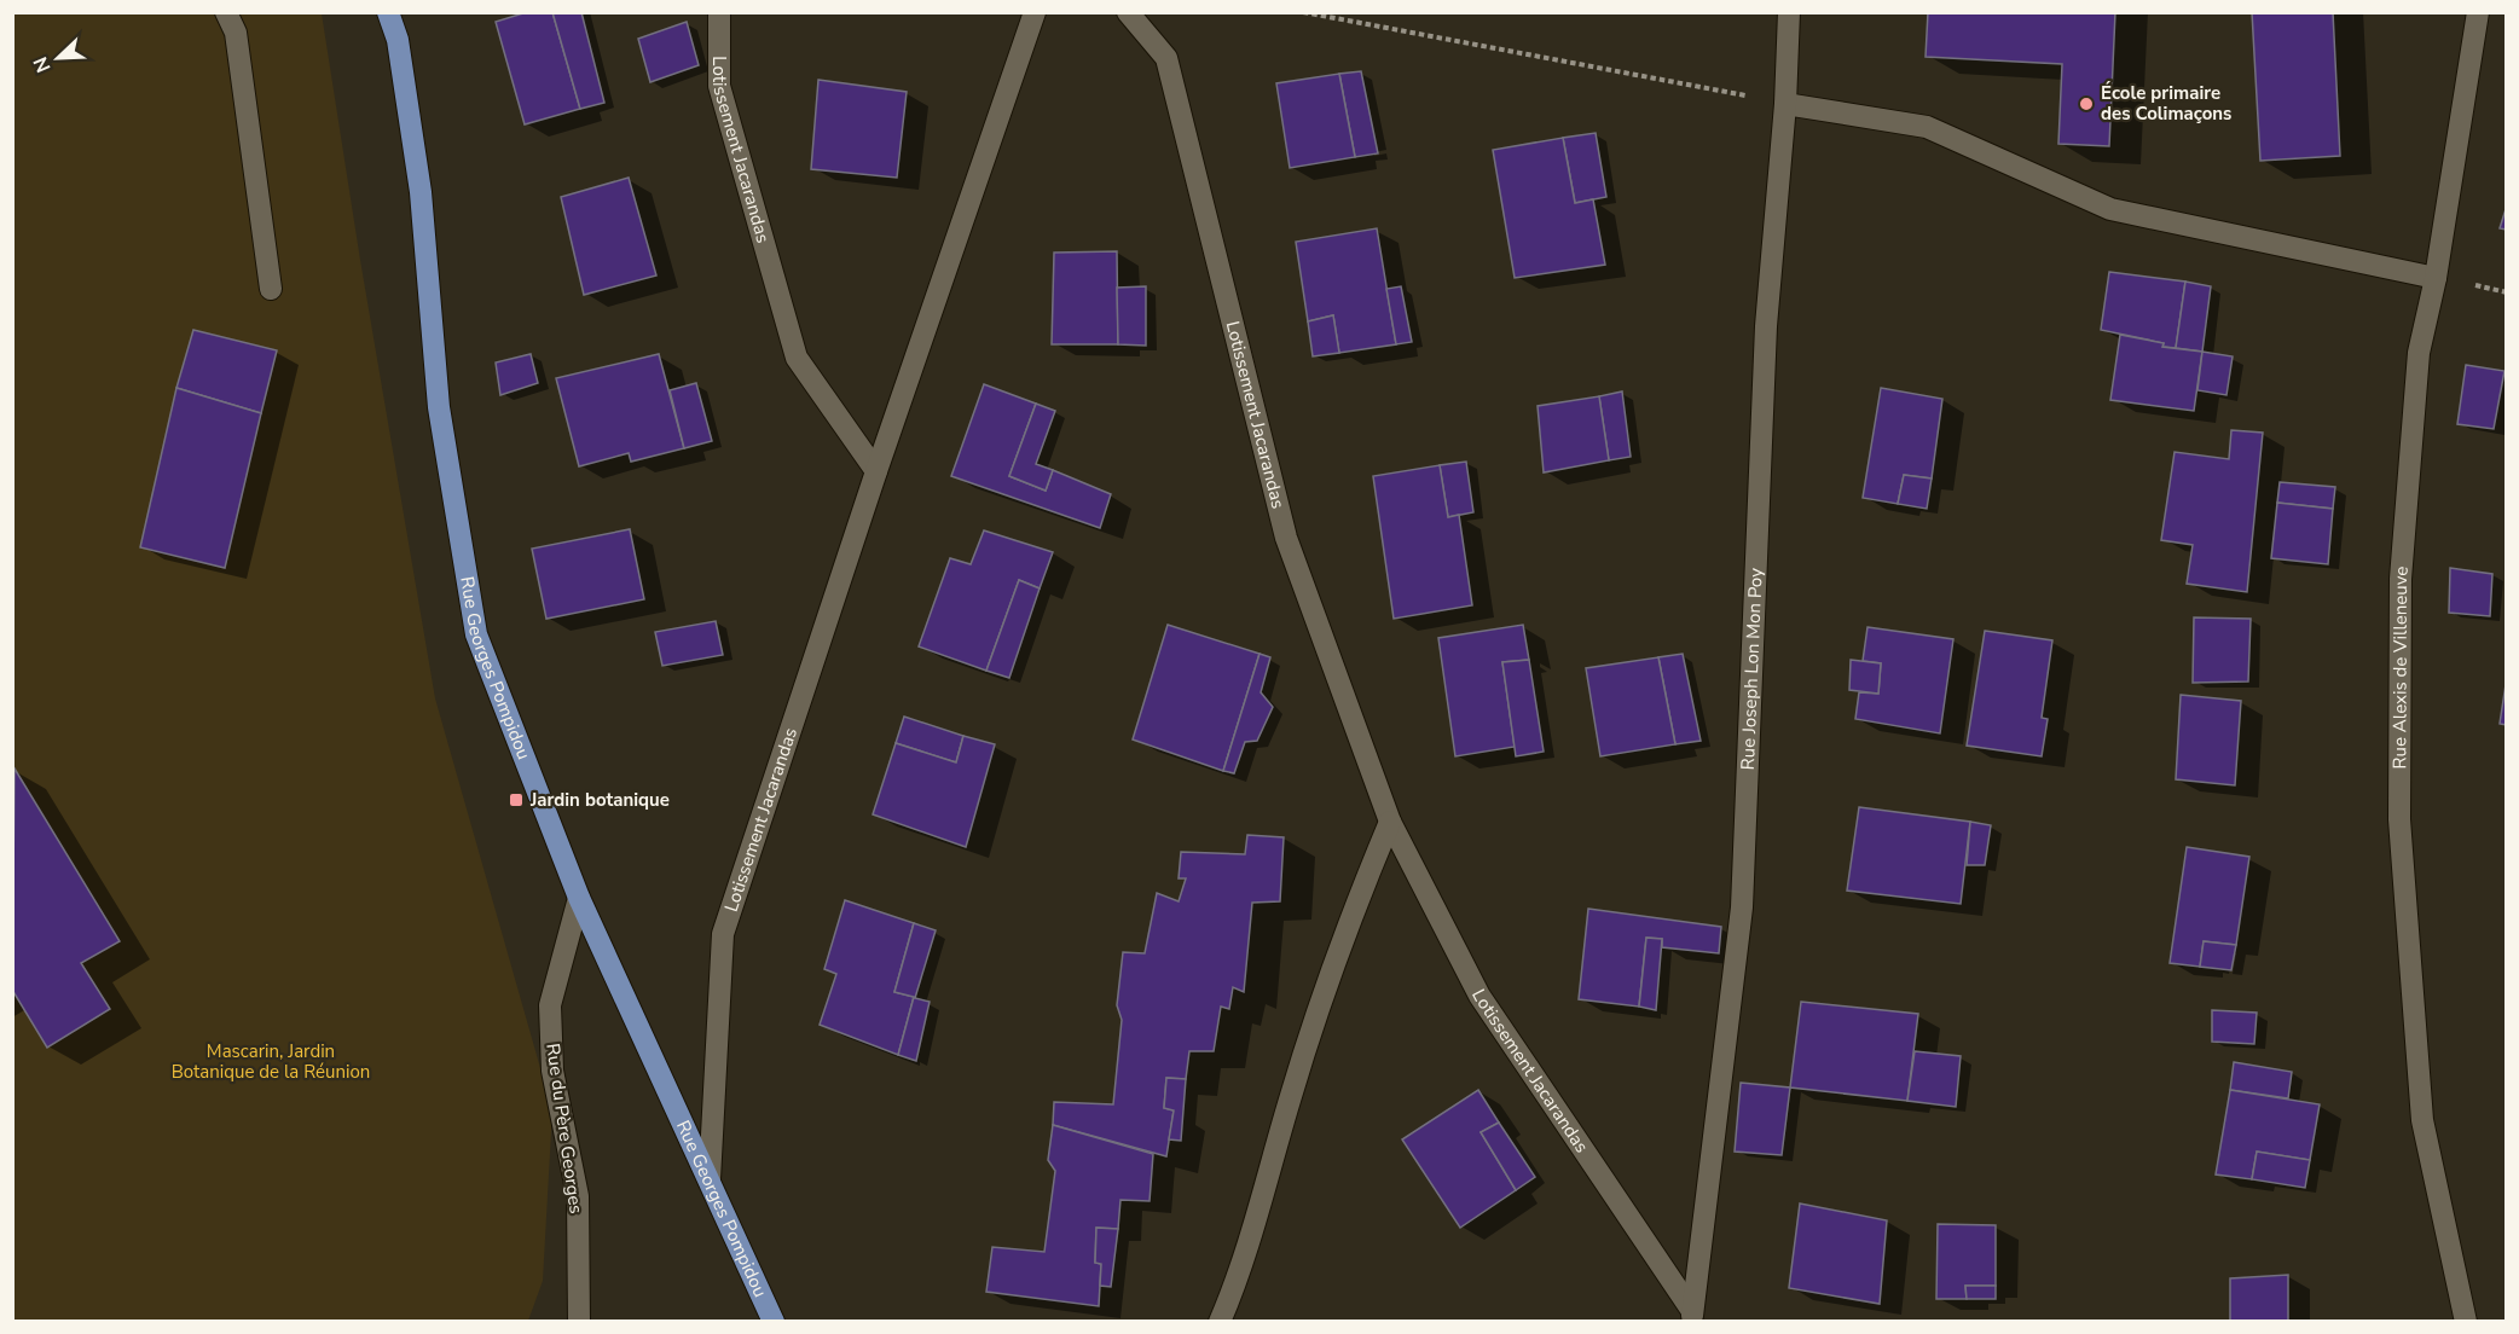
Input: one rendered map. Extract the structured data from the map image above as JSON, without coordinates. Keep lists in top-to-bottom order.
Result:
{
  "streets": {
    "main road": ["Rue Georges Pompidou"],
    "street": [
      "Lotissement Jacarandas",
      "Rue Alexis de Villeneuve",
      "Rue Joseph Lon Mon Poy",
      "Rue du Père Georges"
    ]
  },
  "crossings": [
    ["Lotissement Jacarandas", "Rue Georges Pompidou"],
    ["Lotissement Jacarandas", "Rue Joseph Lon Mon Poy"],
    ["Rue Georges Pompidou", "Rue du Père Georges"]
  ],
  "parks": ["Mascarin, Jardin Botanique de la Réunion"],
  "places": {
    "other": ["École primaire des Colimaçons"],
    "transit": ["Jardin botanique"]
  },
  "north": "bottom left"
}
